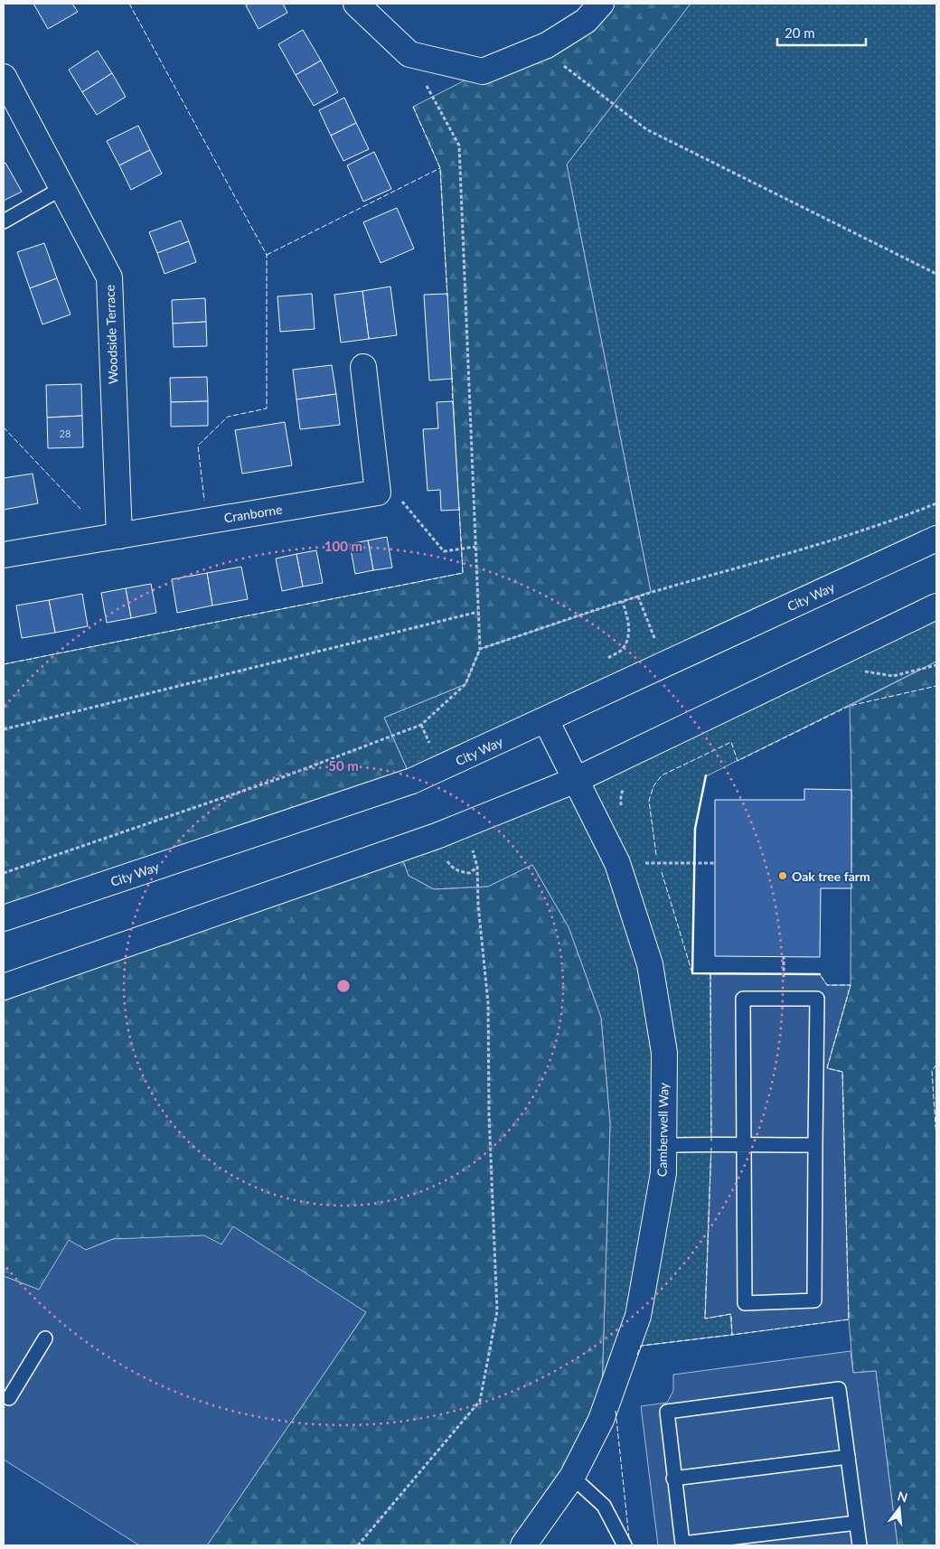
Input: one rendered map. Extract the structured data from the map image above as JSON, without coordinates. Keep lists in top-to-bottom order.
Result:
{
  "streets": {
    "street": [
      "Woodside Terrace",
      "Cranborne",
      "City Way",
      "Camberwell Way"
    ]
  },
  "crossings": [
    ["Woodside Terrace", "Cranborne"],
    ["City Way", "Camberwell Way"]
  ],
  "places": ["Oak tree farm"],
  "house_numbers": ["28"],
  "scale_bar": "20 m",
  "north": "top",
  "rings": ["100 m", "50 m"]
}
